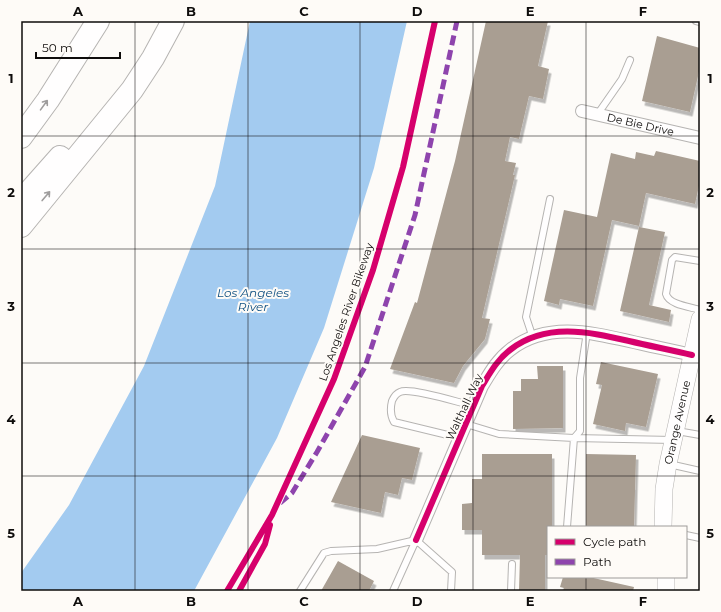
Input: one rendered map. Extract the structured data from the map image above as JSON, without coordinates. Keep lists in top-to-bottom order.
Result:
{
  "streets": {
    "street": ["De Bie Drive", "Walthall Way", "Orange Avenue"],
    "cycle path": ["Los Angeles River Bikeway"]
  },
  "crossings": [
    ["Walthall Way", "Orange Avenue"]
  ],
  "water": ["Los Angeles River"],
  "legend": ["Cycle path", "Path"],
  "scale_bar": "50 m",
  "grid": {
    "columns": [
      "A",
      "B",
      "C",
      "D",
      "E",
      "F"
    ],
    "rows": [
      "1",
      "2",
      "3",
      "4",
      "5"
    ]
  }
}
